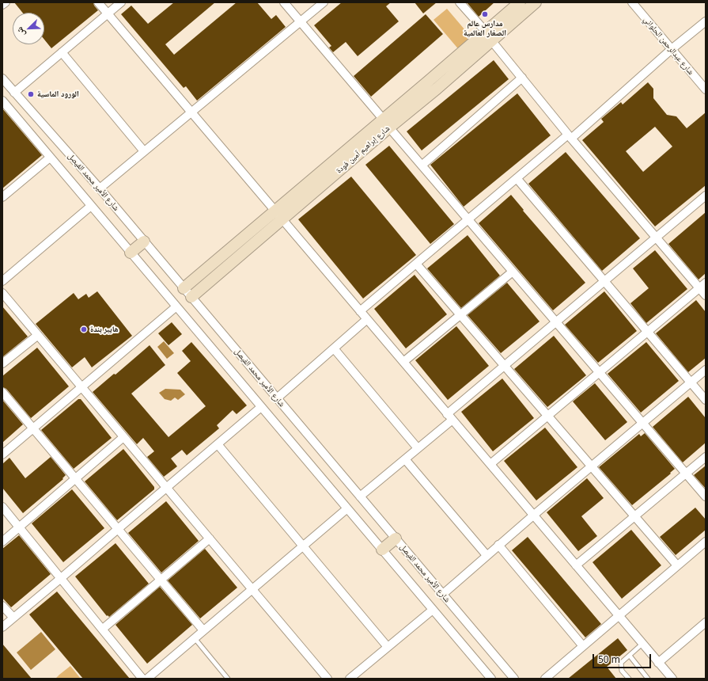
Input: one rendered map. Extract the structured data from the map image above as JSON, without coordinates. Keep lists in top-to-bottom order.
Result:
{
  "streets": {
    "street": ["شارع عبدالرحمن الحلواني", "شارع إبراهيم آمين فودة", "شارع الأمير محمد الفيصل"]
  },
  "crossings": [
    ["شارع إبراهيم آمين فودة", "شارع الأمير محمد الفيصل"]
  ],
  "places": ["مدارس عالم الصغار العالمية", "الورود الماسية", "هايبر بندة"],
  "scale_bar": "50 m",
  "north": "bottom left"
}
